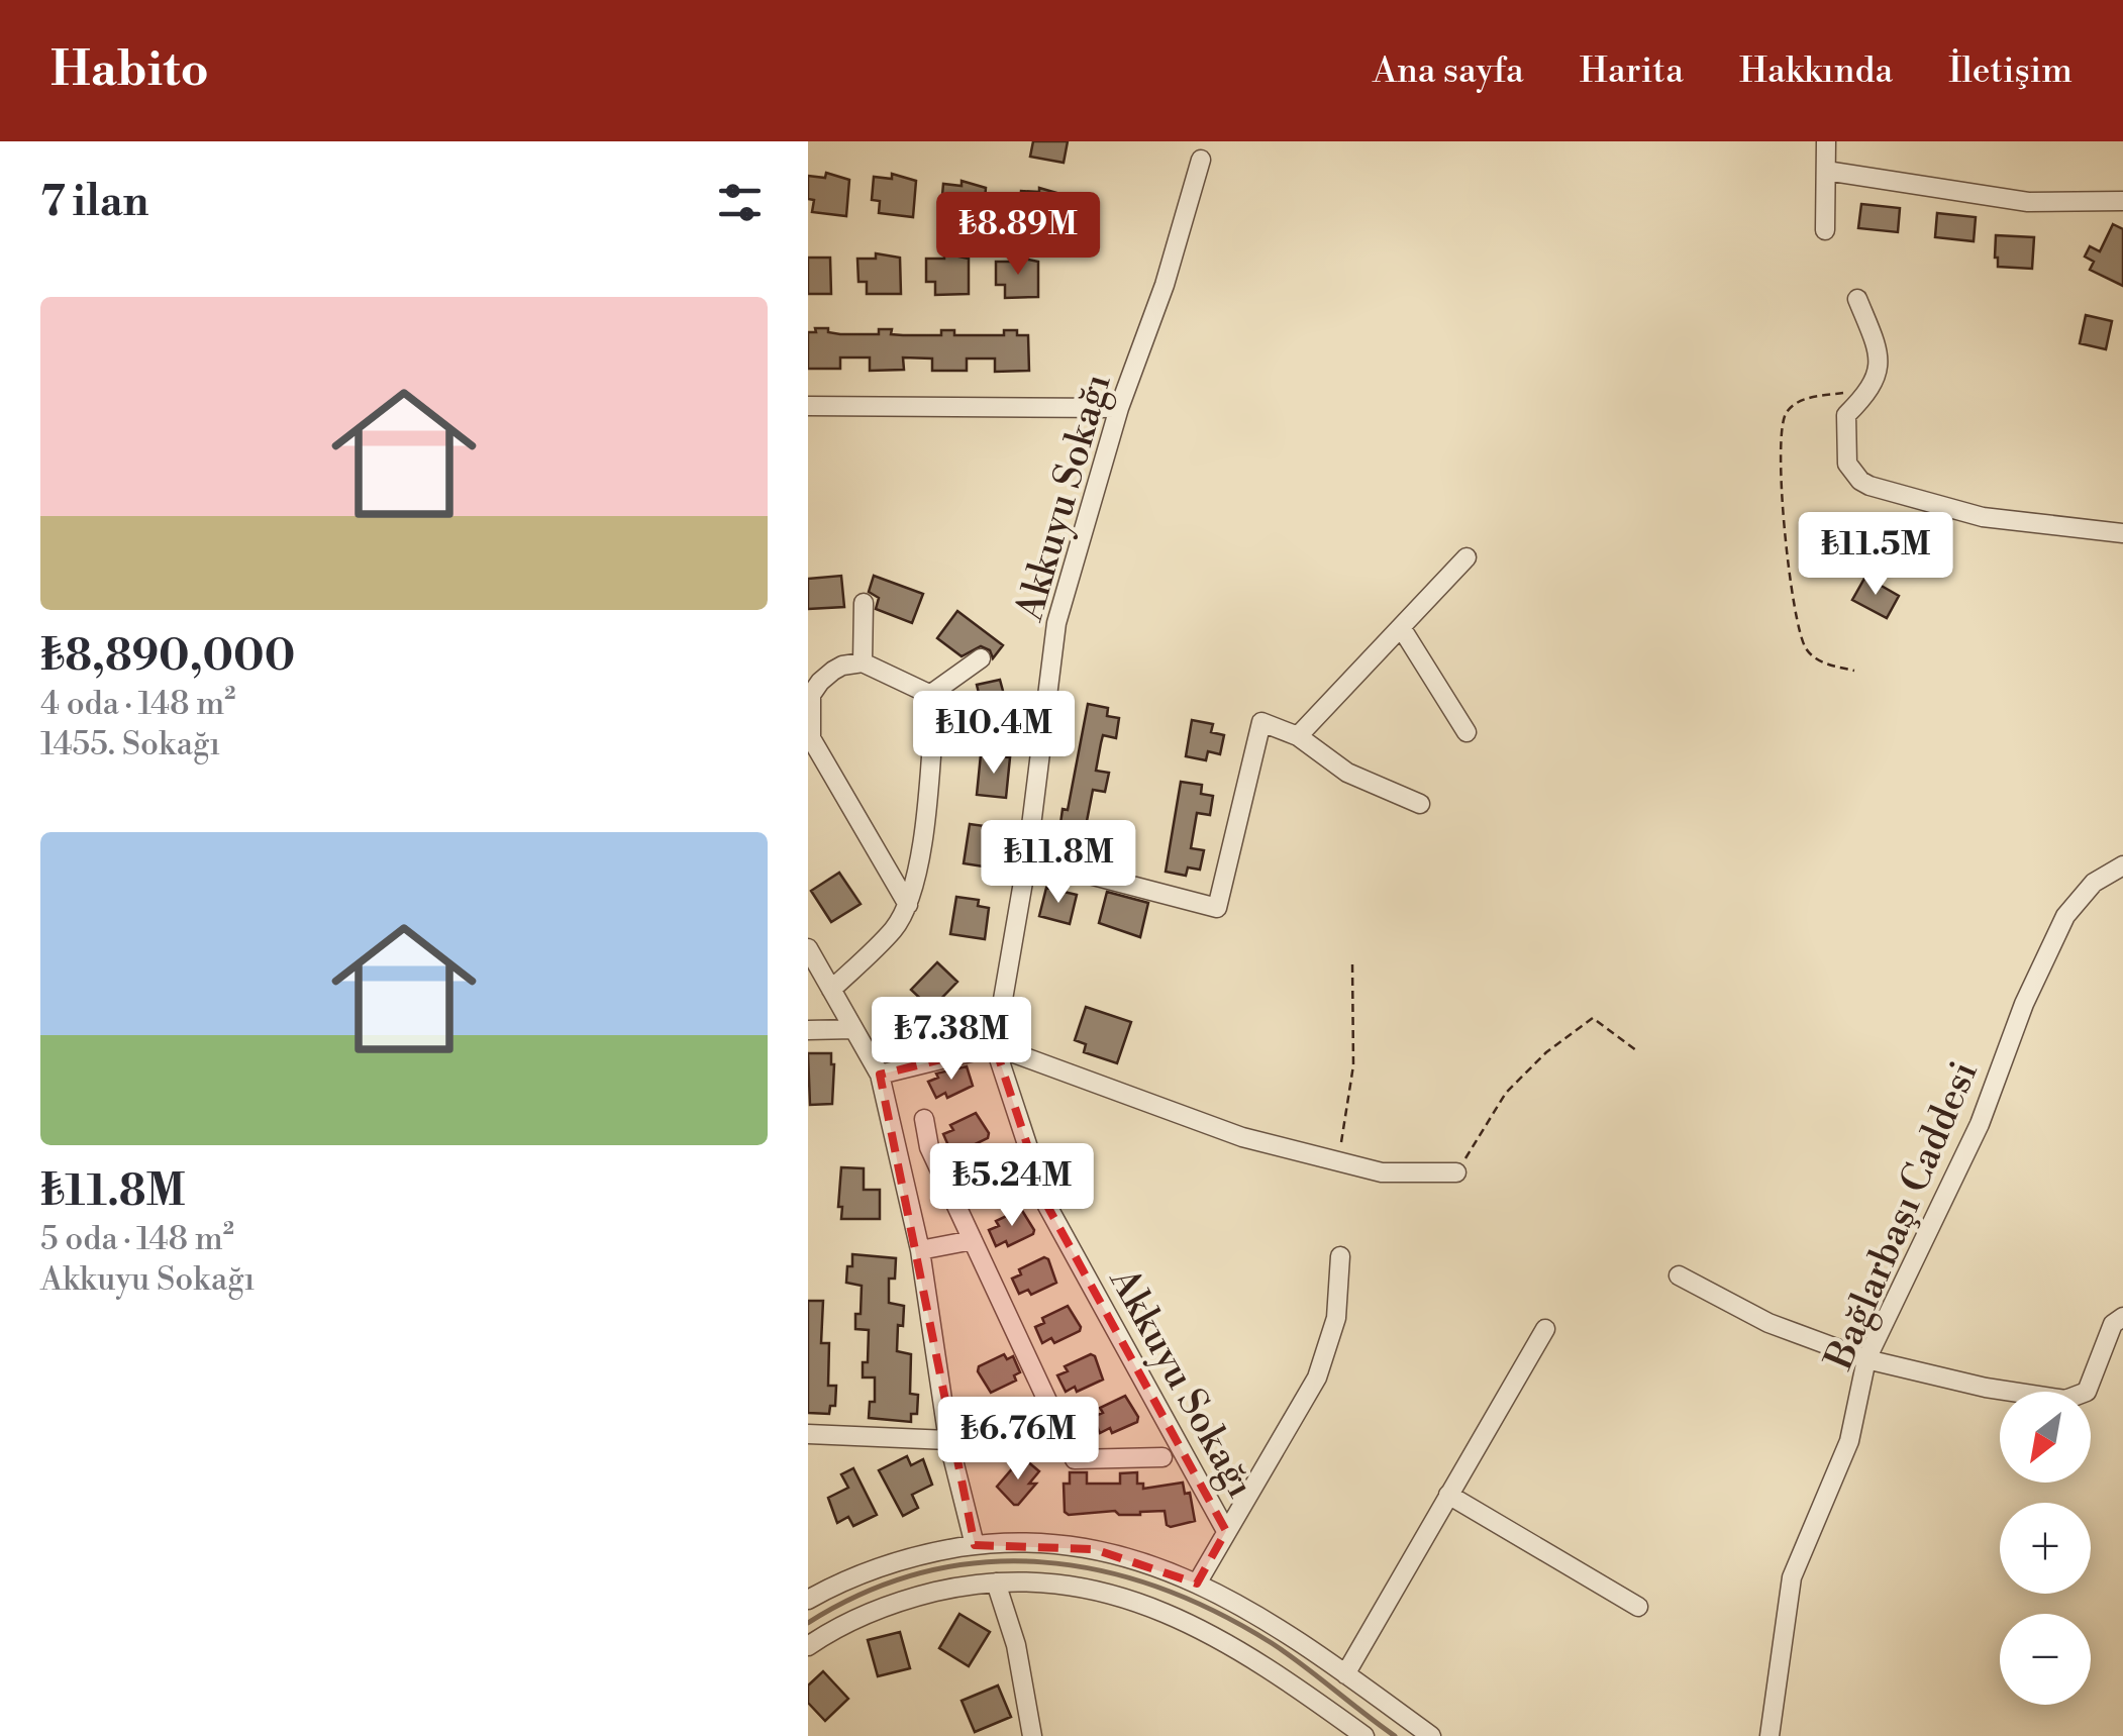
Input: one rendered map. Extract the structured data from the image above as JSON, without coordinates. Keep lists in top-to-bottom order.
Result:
{
  "streets": {
    "street": ["Akkuyu Sokağı", "Bağlarbaşı Caddesi"]
  },
  "north": "bottom left",
  "page": {
    "header": "Habito",
    "nav": [
      "Ana sayfa",
      "Harita",
      "Hakkında",
      "İletişim"
    ],
    "heading": "7 ilan",
    "price": [
      "₺8.89M",
      "₺11.5M",
      "₺10.4M",
      "₺11.8M",
      "₺7.38M",
      "₺5.24M",
      "₺6.76M"
    ],
    "list": [
      {
        "name": "₺8,890,000",
        "note": "4 oda · 148 m² · 1455. Sokağı"
      },
      {
        "name": "₺11.8M",
        "note": "5 oda · 148 m² · Akkuyu Sokağı"
      }
    ],
    "map_buttons": ["+", "−"]
  }
}
